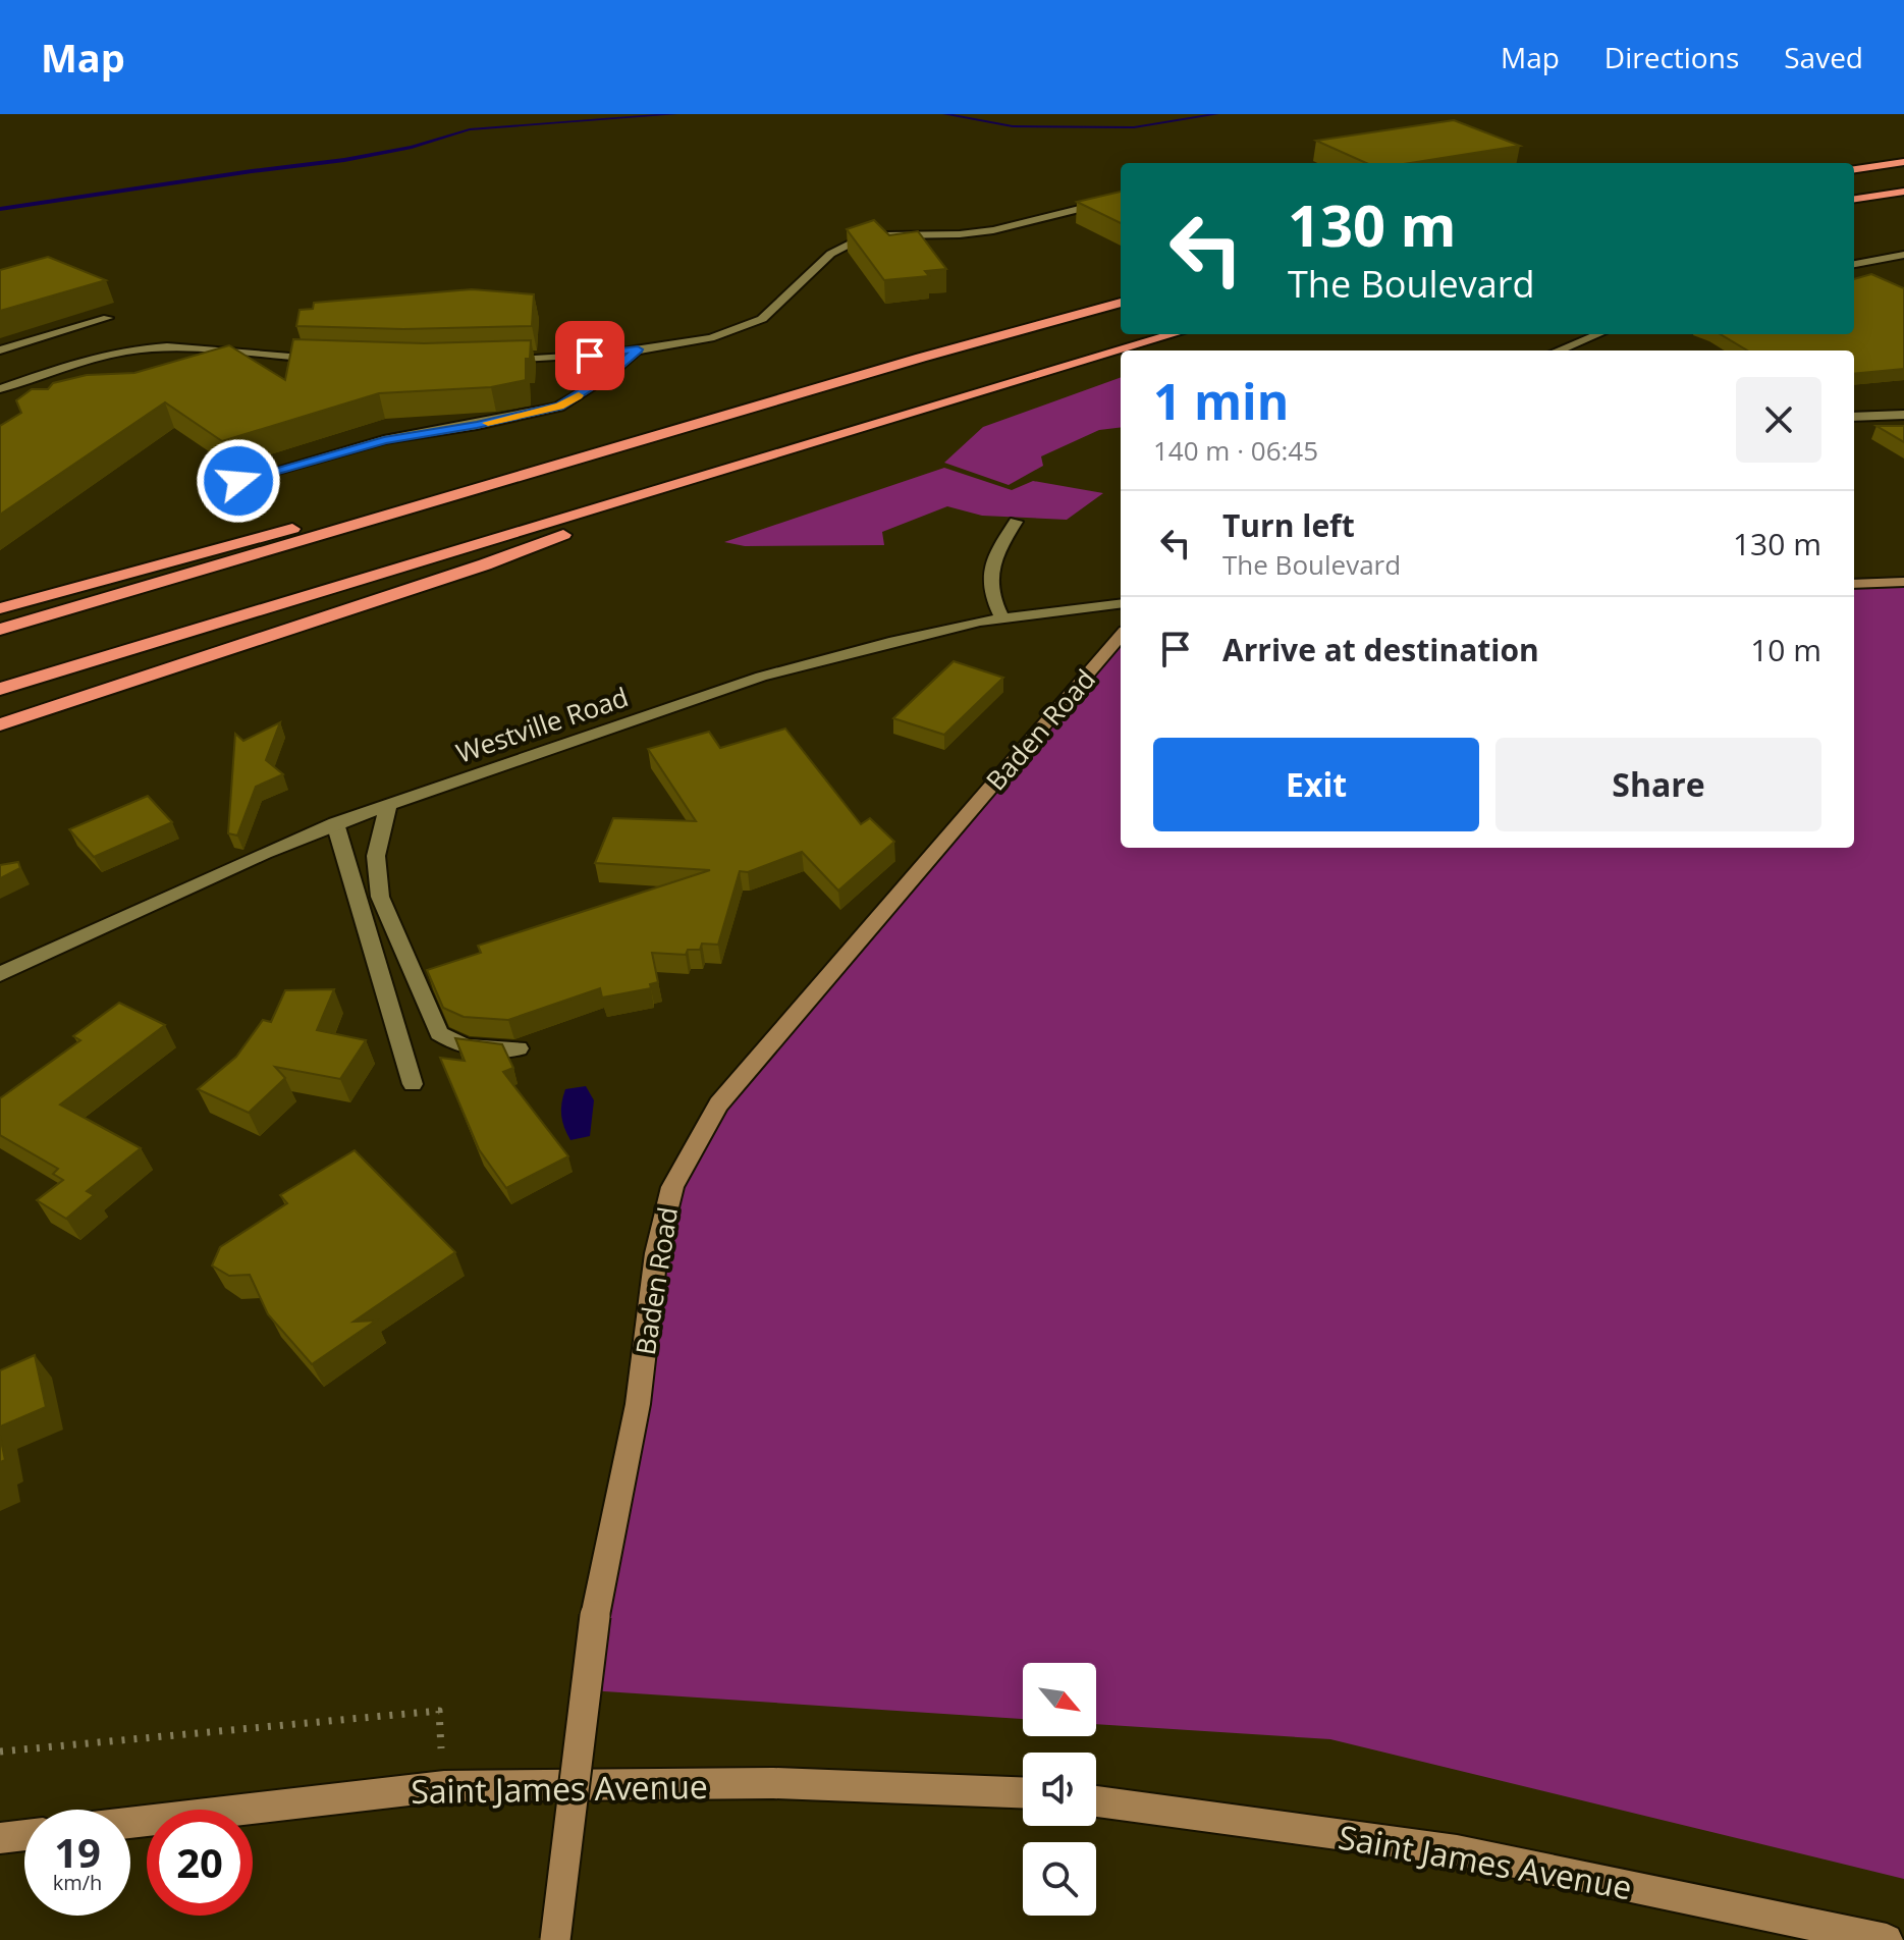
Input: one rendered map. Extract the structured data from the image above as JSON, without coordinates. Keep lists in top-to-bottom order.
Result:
{
  "streets": {
    "street": ["Westville Road", "Baden Road", "Saint James Avenue"]
  },
  "north": "bottom right",
  "page": {
    "header": "Map",
    "nav": ["Map", "Directions", "Saved"],
    "turn": ["130 m", "The Boulevard"],
    "heading": ["1 min", "140 m · 06:45"],
    "list": [
      {
        "name": "Turn left",
        "note": "The Boulevard",
        "value": "130 m"
      },
      {
        "name": "Arrive at destination",
        "value": "10 m"
      }
    ],
    "buttons": ["Exit", "Share"],
    "speed": "19 km/h",
    "limit": "20"
  }
}
